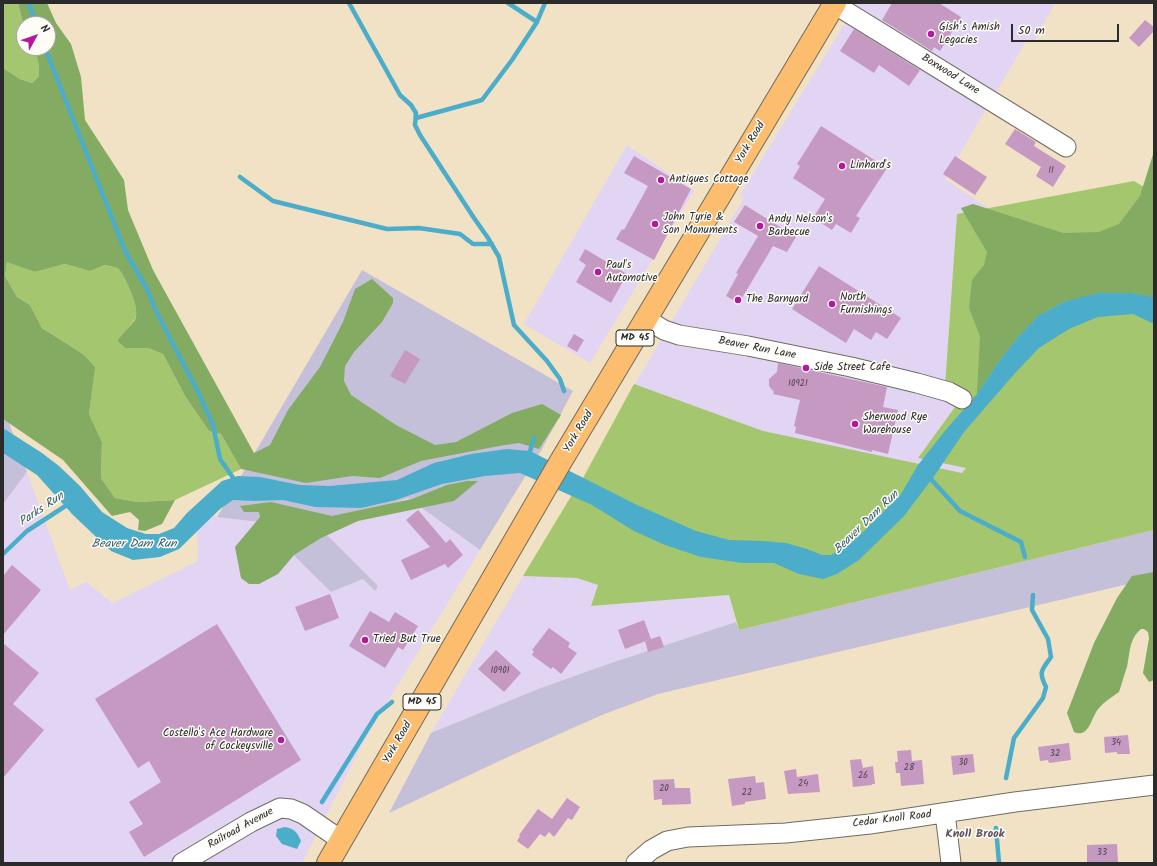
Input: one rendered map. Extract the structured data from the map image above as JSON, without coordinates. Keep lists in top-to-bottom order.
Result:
{
  "streets": {
    "main road": ["York Road", "MD 45"],
    "street": [
      "Boxwood Lane",
      "Beaver Run Lane",
      "Cedar Knoll Road",
      "Railroad Avenue"
    ]
  },
  "crossings": [
    ["Boxwood Lane", "York Road"],
    ["York Road", "Beaver Run Lane"],
    ["York Road", "Railroad Avenue"]
  ],
  "districts": ["Knoll Brook"],
  "water": ["Parks Run", "Beaver Dam Run"],
  "places": [
    "Gish’s Amish Legacies",
    "Linhard's",
    "Antiques Cottage",
    "John Tyrie & Son Monuments",
    "Andy Nelson's Barbecue",
    "Paul's Automotive",
    "The Barnyard",
    "North Furnishings",
    "Side Street Cafe",
    "Sherwood Rye Warehouse",
    "Tried But True",
    "Costello's Ace Hardware of Cockeysville"
  ],
  "house_numbers": [
    "11",
    "10921",
    "10901",
    "34",
    "32",
    "30",
    "28",
    "26",
    "24",
    "20",
    "22",
    "33"
  ],
  "scale_bar": "50 m",
  "north": "top right"
}
